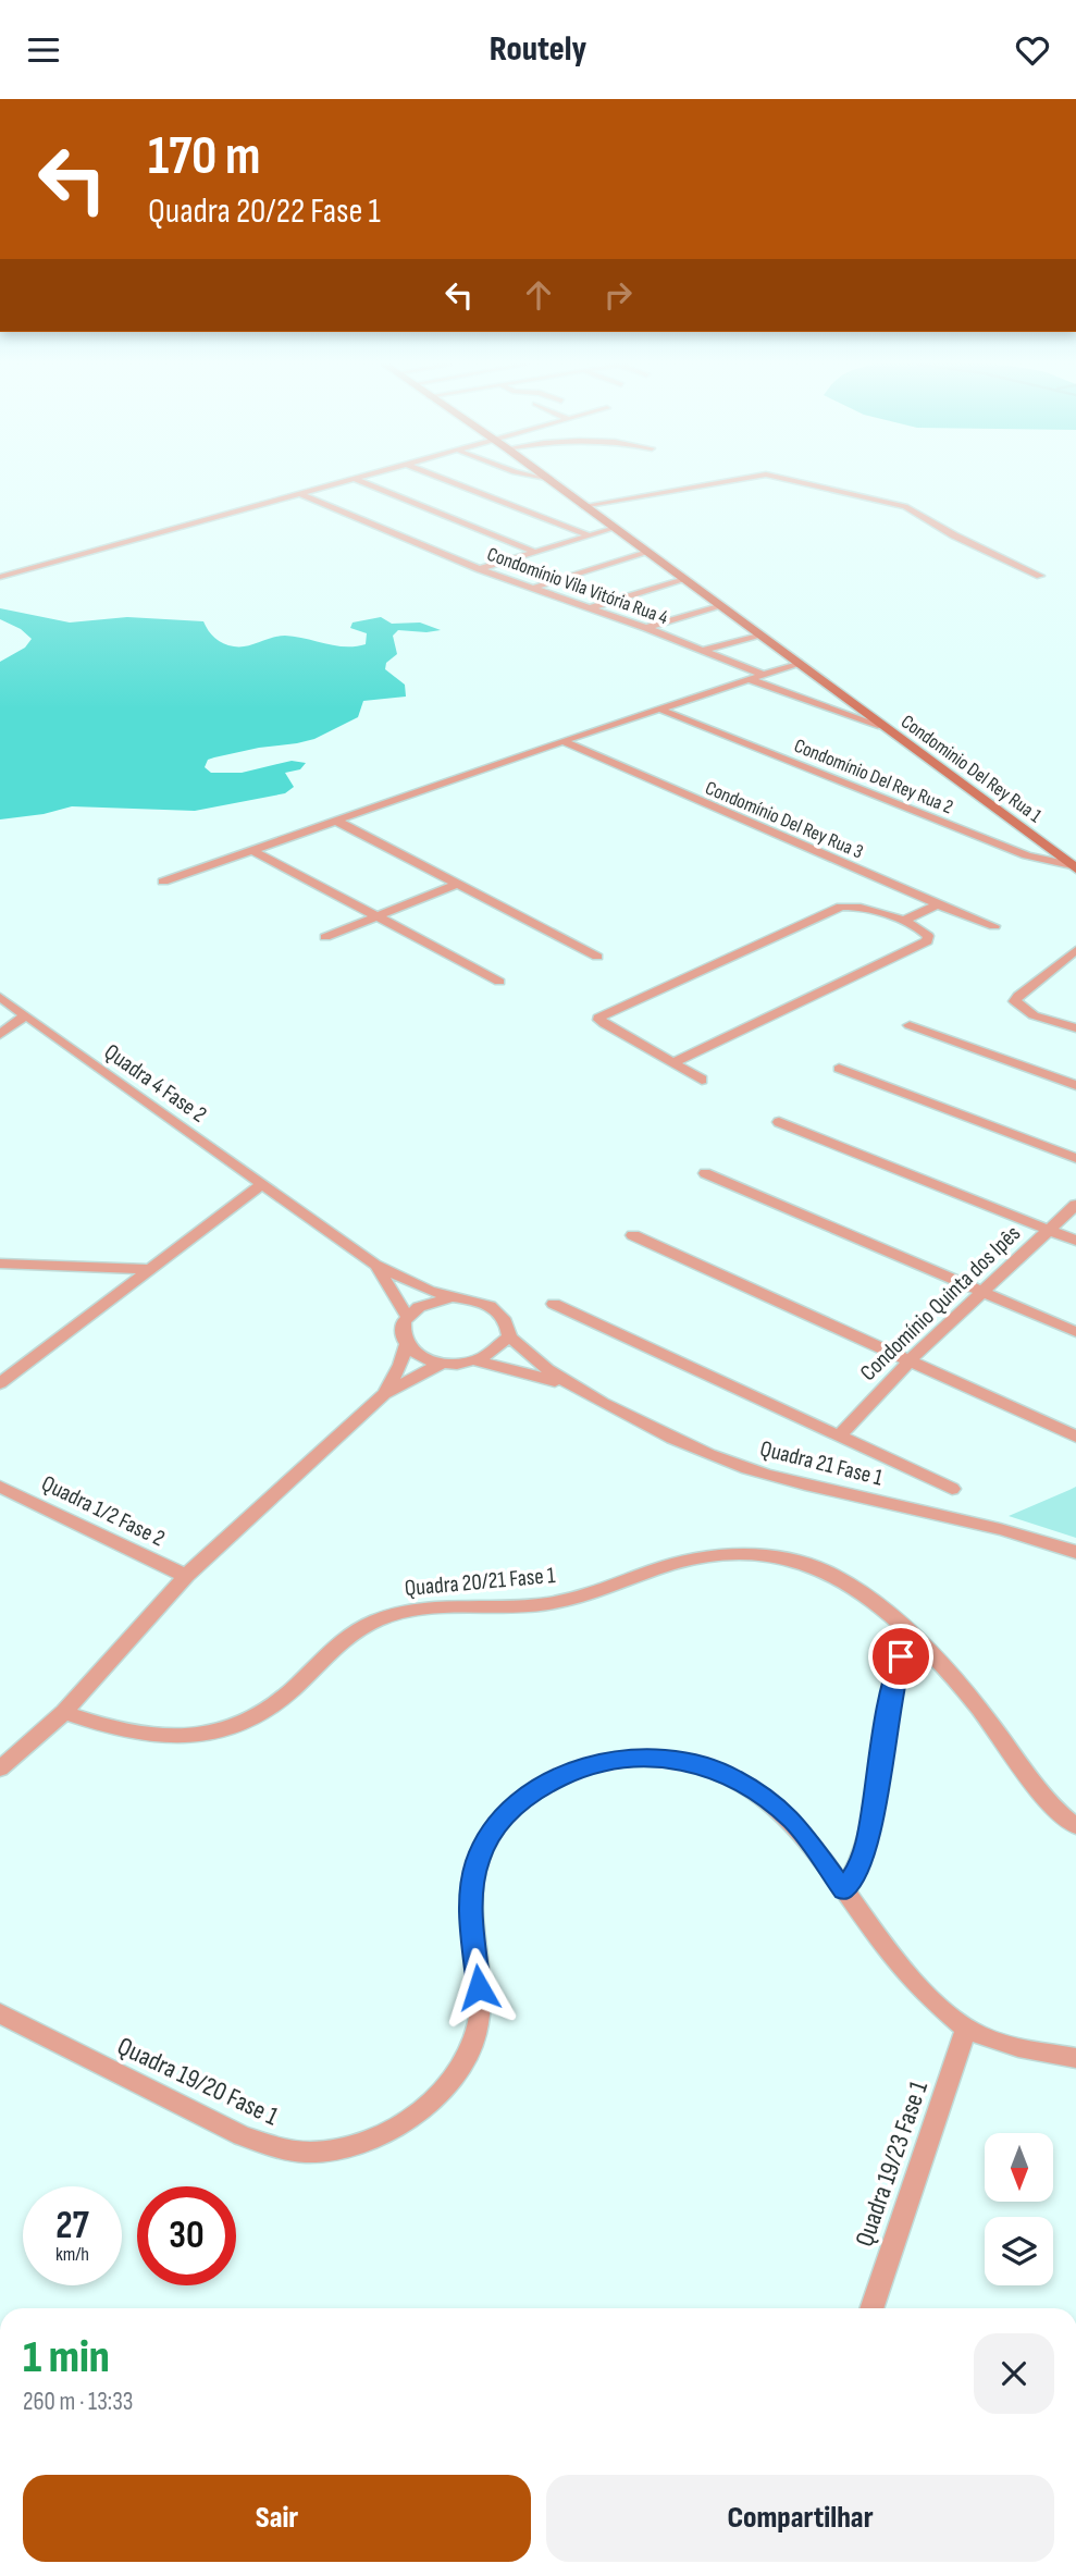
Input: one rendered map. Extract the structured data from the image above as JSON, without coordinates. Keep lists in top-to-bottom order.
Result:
{
  "streets": {
    "street": [
      "Condomínio Vila Vitória Rua 4",
      "Condominio Del Rey Rua 1",
      "Condomínio Del Rey Rua 2",
      "Condomínio Del Rey Rua 3",
      "Quadra 4 Fase 2",
      "Condomínio Quinta dos Ipês",
      "Quadra 21 Fase 1",
      "Quadra 1/2 Fase 2",
      "Quadra 20/21 Fase 1",
      "Quadra 19/20 Fase 1",
      "Quadra 19/23 Fase 1"
    ]
  },
  "crossings": [
    ["Condominio Del Rey Rua 1", "Condomínio Del Rey Rua 2"],
    ["Quadra 19/20 Fase 1", "Quadra 19/23 Fase 1"]
  ],
  "north": "bottom",
  "page": {
    "header": "Routely",
    "turn": ["170 m", "Quadra 20/22 Fase 1"],
    "speed": "27 km/h",
    "limit": "30",
    "heading": ["1 min", "260 m · 13:33"],
    "buttons": ["Sair", "Compartilhar"]
  }
}
